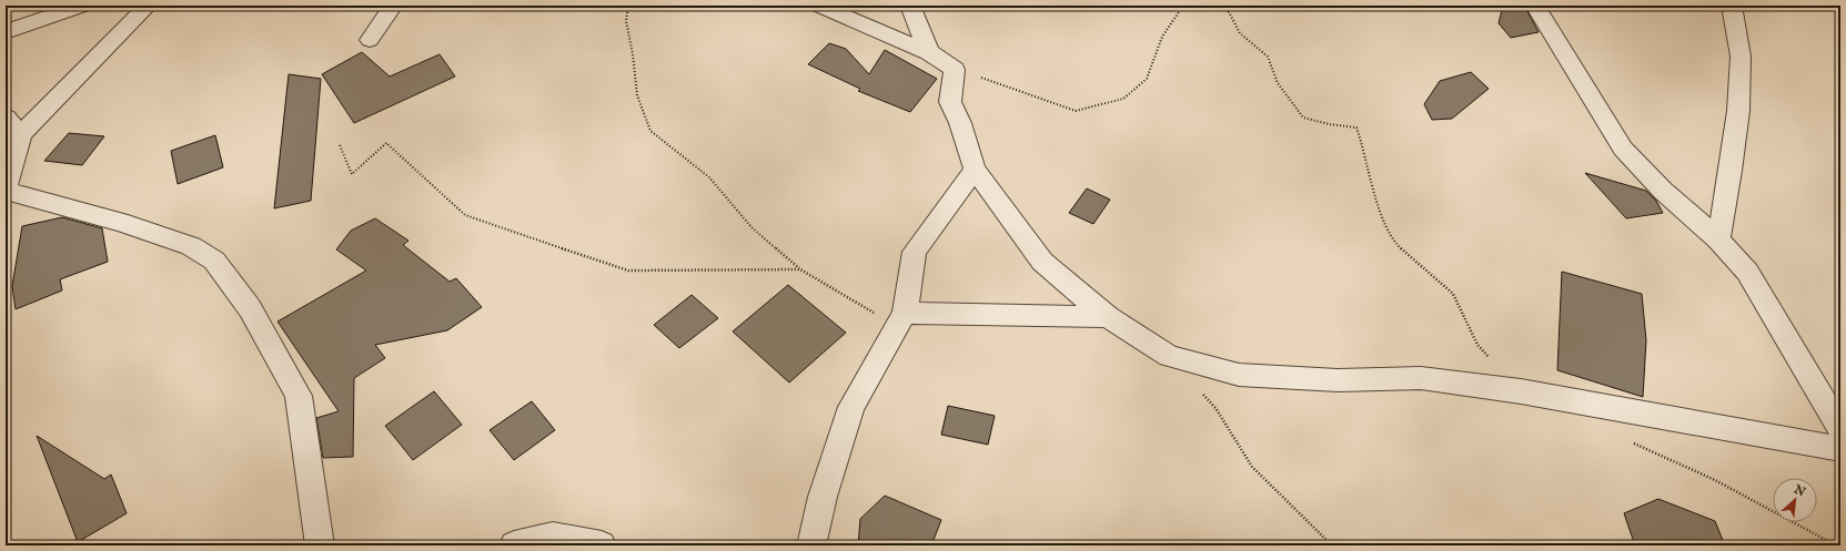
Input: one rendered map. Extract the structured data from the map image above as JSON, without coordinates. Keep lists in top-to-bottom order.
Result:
{
  "north": "top right"
}
